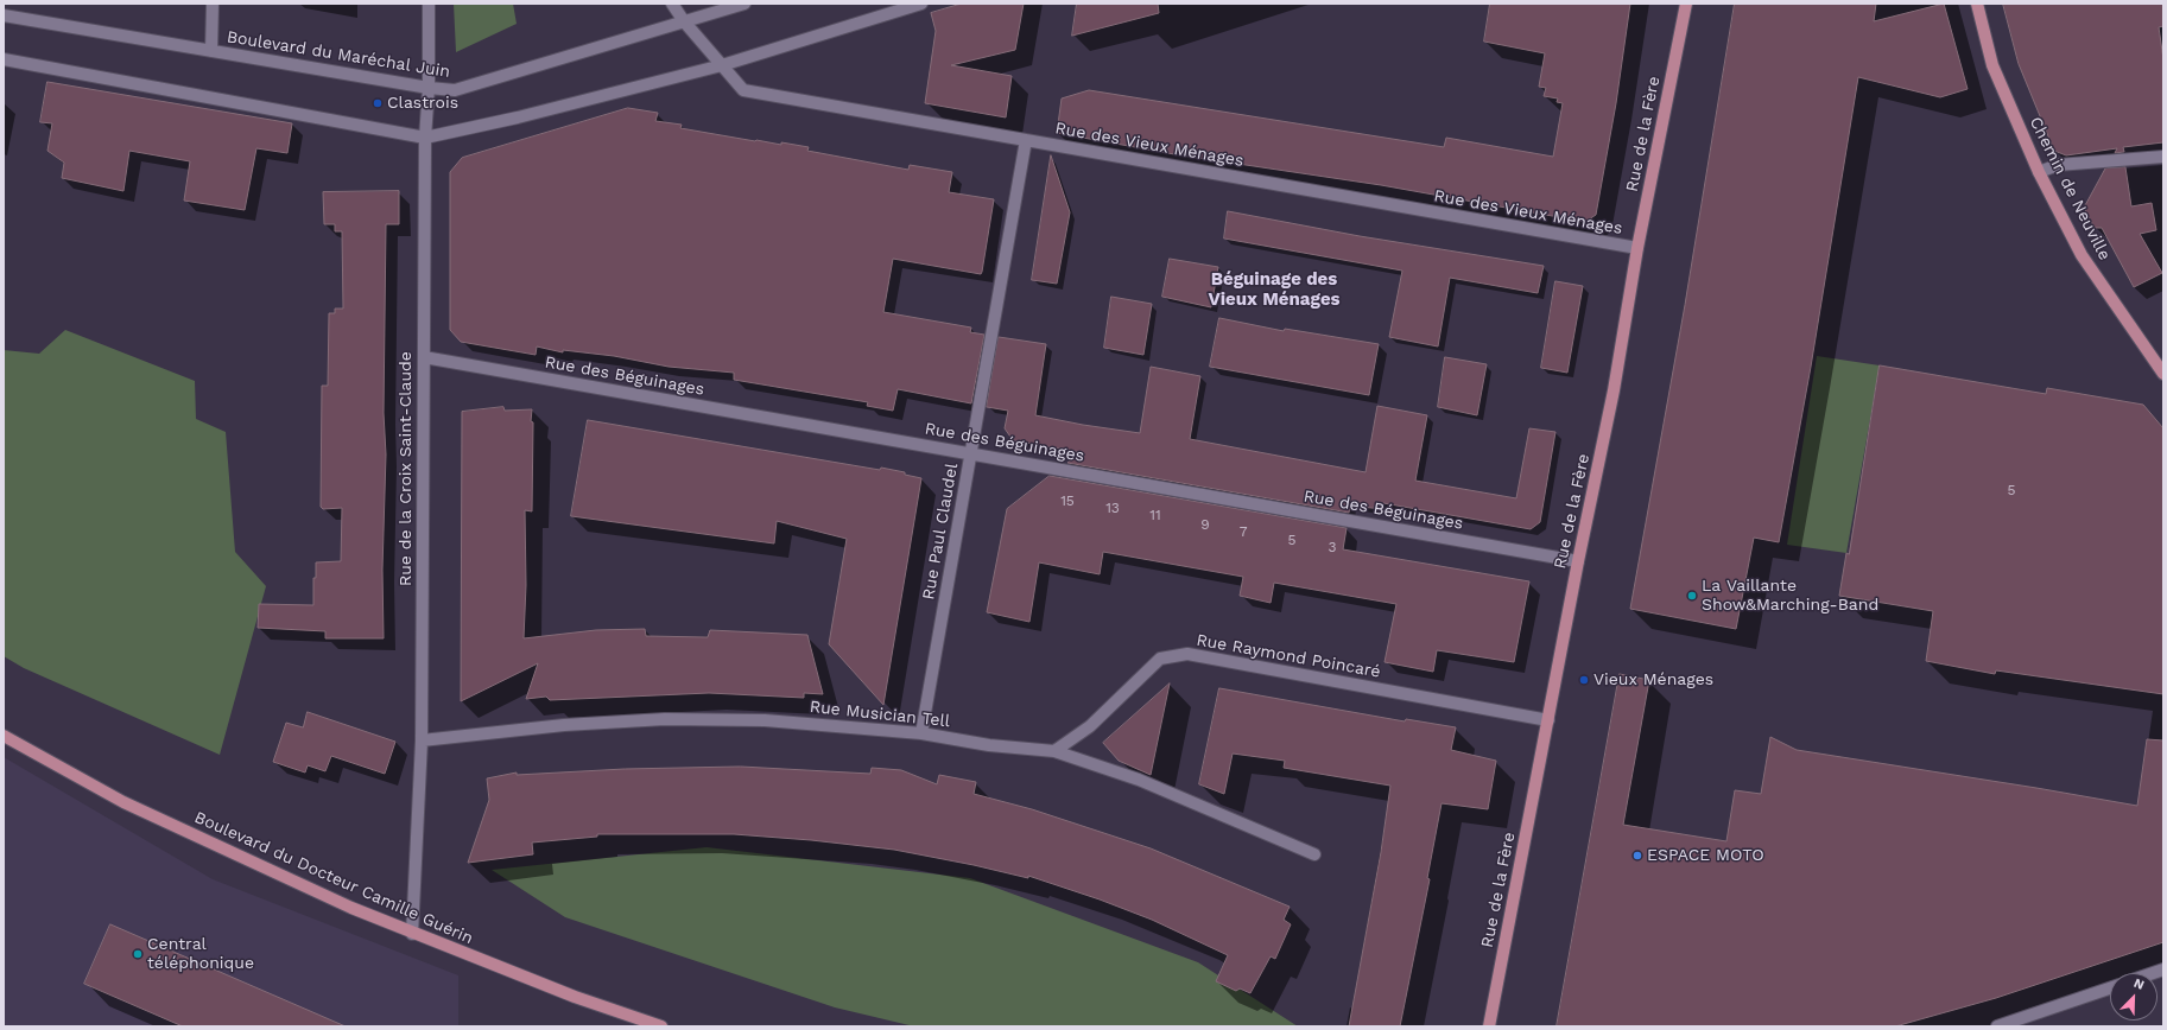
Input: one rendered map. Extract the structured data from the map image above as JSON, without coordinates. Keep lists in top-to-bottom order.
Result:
{
  "streets": {
    "main road": ["Rue de la Fère", "Chemin de Neuville", "Boulevard du Docteur Camille Guérin"],
    "street": [
      "Boulevard du Maréchal Juin",
      "Rue des Vieux Ménages",
      "Rue des Béguinages",
      "Rue de la Croix Saint-Claude",
      "Rue Paul Claudel",
      "Rue Raymond Poincaré",
      "Rue Musician Tell"
    ]
  },
  "crossings": [
    ["Boulevard du Maréchal Juin", "Rue des Vieux Ménages"],
    ["Boulevard du Maréchal Juin", "Rue de la Croix Saint-Claude"],
    ["Rue de la Fère", "Rue des Vieux Ménages"],
    ["Rue de la Fère", "Rue des Béguinages"],
    ["Rue de la Fère", "Rue Raymond Poincaré"],
    ["Rue des Vieux Ménages", "Rue Paul Claudel"],
    ["Rue des Béguinages", "Rue de la Croix Saint-Claude"],
    ["Rue des Béguinages", "Rue Paul Claudel"],
    ["Rue de la Croix Saint-Claude", "Rue Musician Tell"],
    ["Rue de la Croix Saint-Claude", "Boulevard du Docteur Camille Guérin"],
    ["Rue Paul Claudel", "Rue Musician Tell"],
    ["Rue Raymond Poincaré", "Rue Musician Tell"]
  ],
  "districts": ["Béguinage des Vieux Ménages"],
  "places": [
    "Clastrois",
    "La Vaillante Show&Marching-Band",
    "Vieux Ménages",
    "ESPACE MOTO",
    "Central téléphonique"
  ],
  "house_numbers": [
    "5",
    "15",
    "13",
    "11",
    "9",
    "7",
    "5",
    "3"
  ],
  "north": "top right"
}
